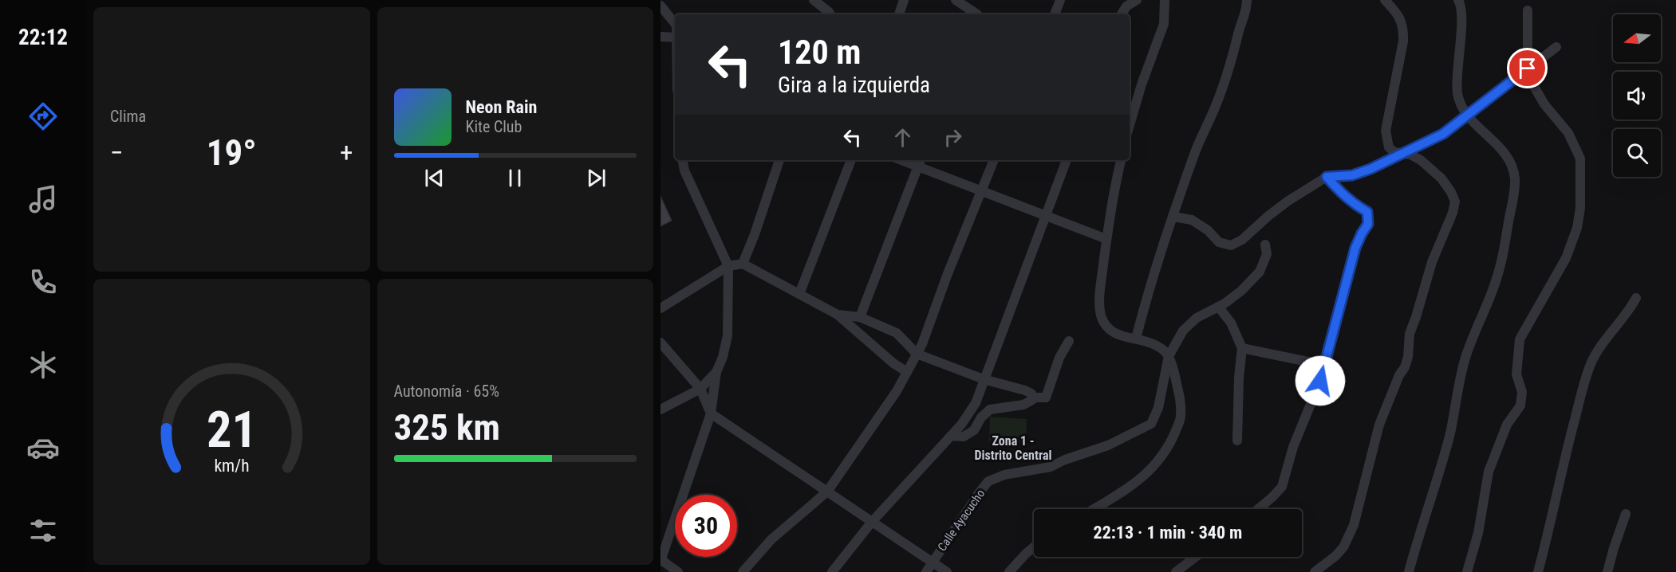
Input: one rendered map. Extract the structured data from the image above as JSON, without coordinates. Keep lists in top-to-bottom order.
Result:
{
  "streets": {
    "street": ["Calle Ayacucho"]
  },
  "districts": ["Zona 1 - Distrito Central"],
  "north": "left",
  "page": {
    "tabs": "22:12",
    "tile": [
      "Clima",
      ["Autonomía · 65%", "325 km"]
    ],
    "turn": ["120 m", "Gira a la izquierda"],
    "song": ["Neon Rain", "Kite Club"],
    "heat": ["−", "19°", "+"],
    "limit": "30",
    "trip": "22:13 · 1 min · 340 m",
    "gauge": ["21", "km/h"]
  }
}
